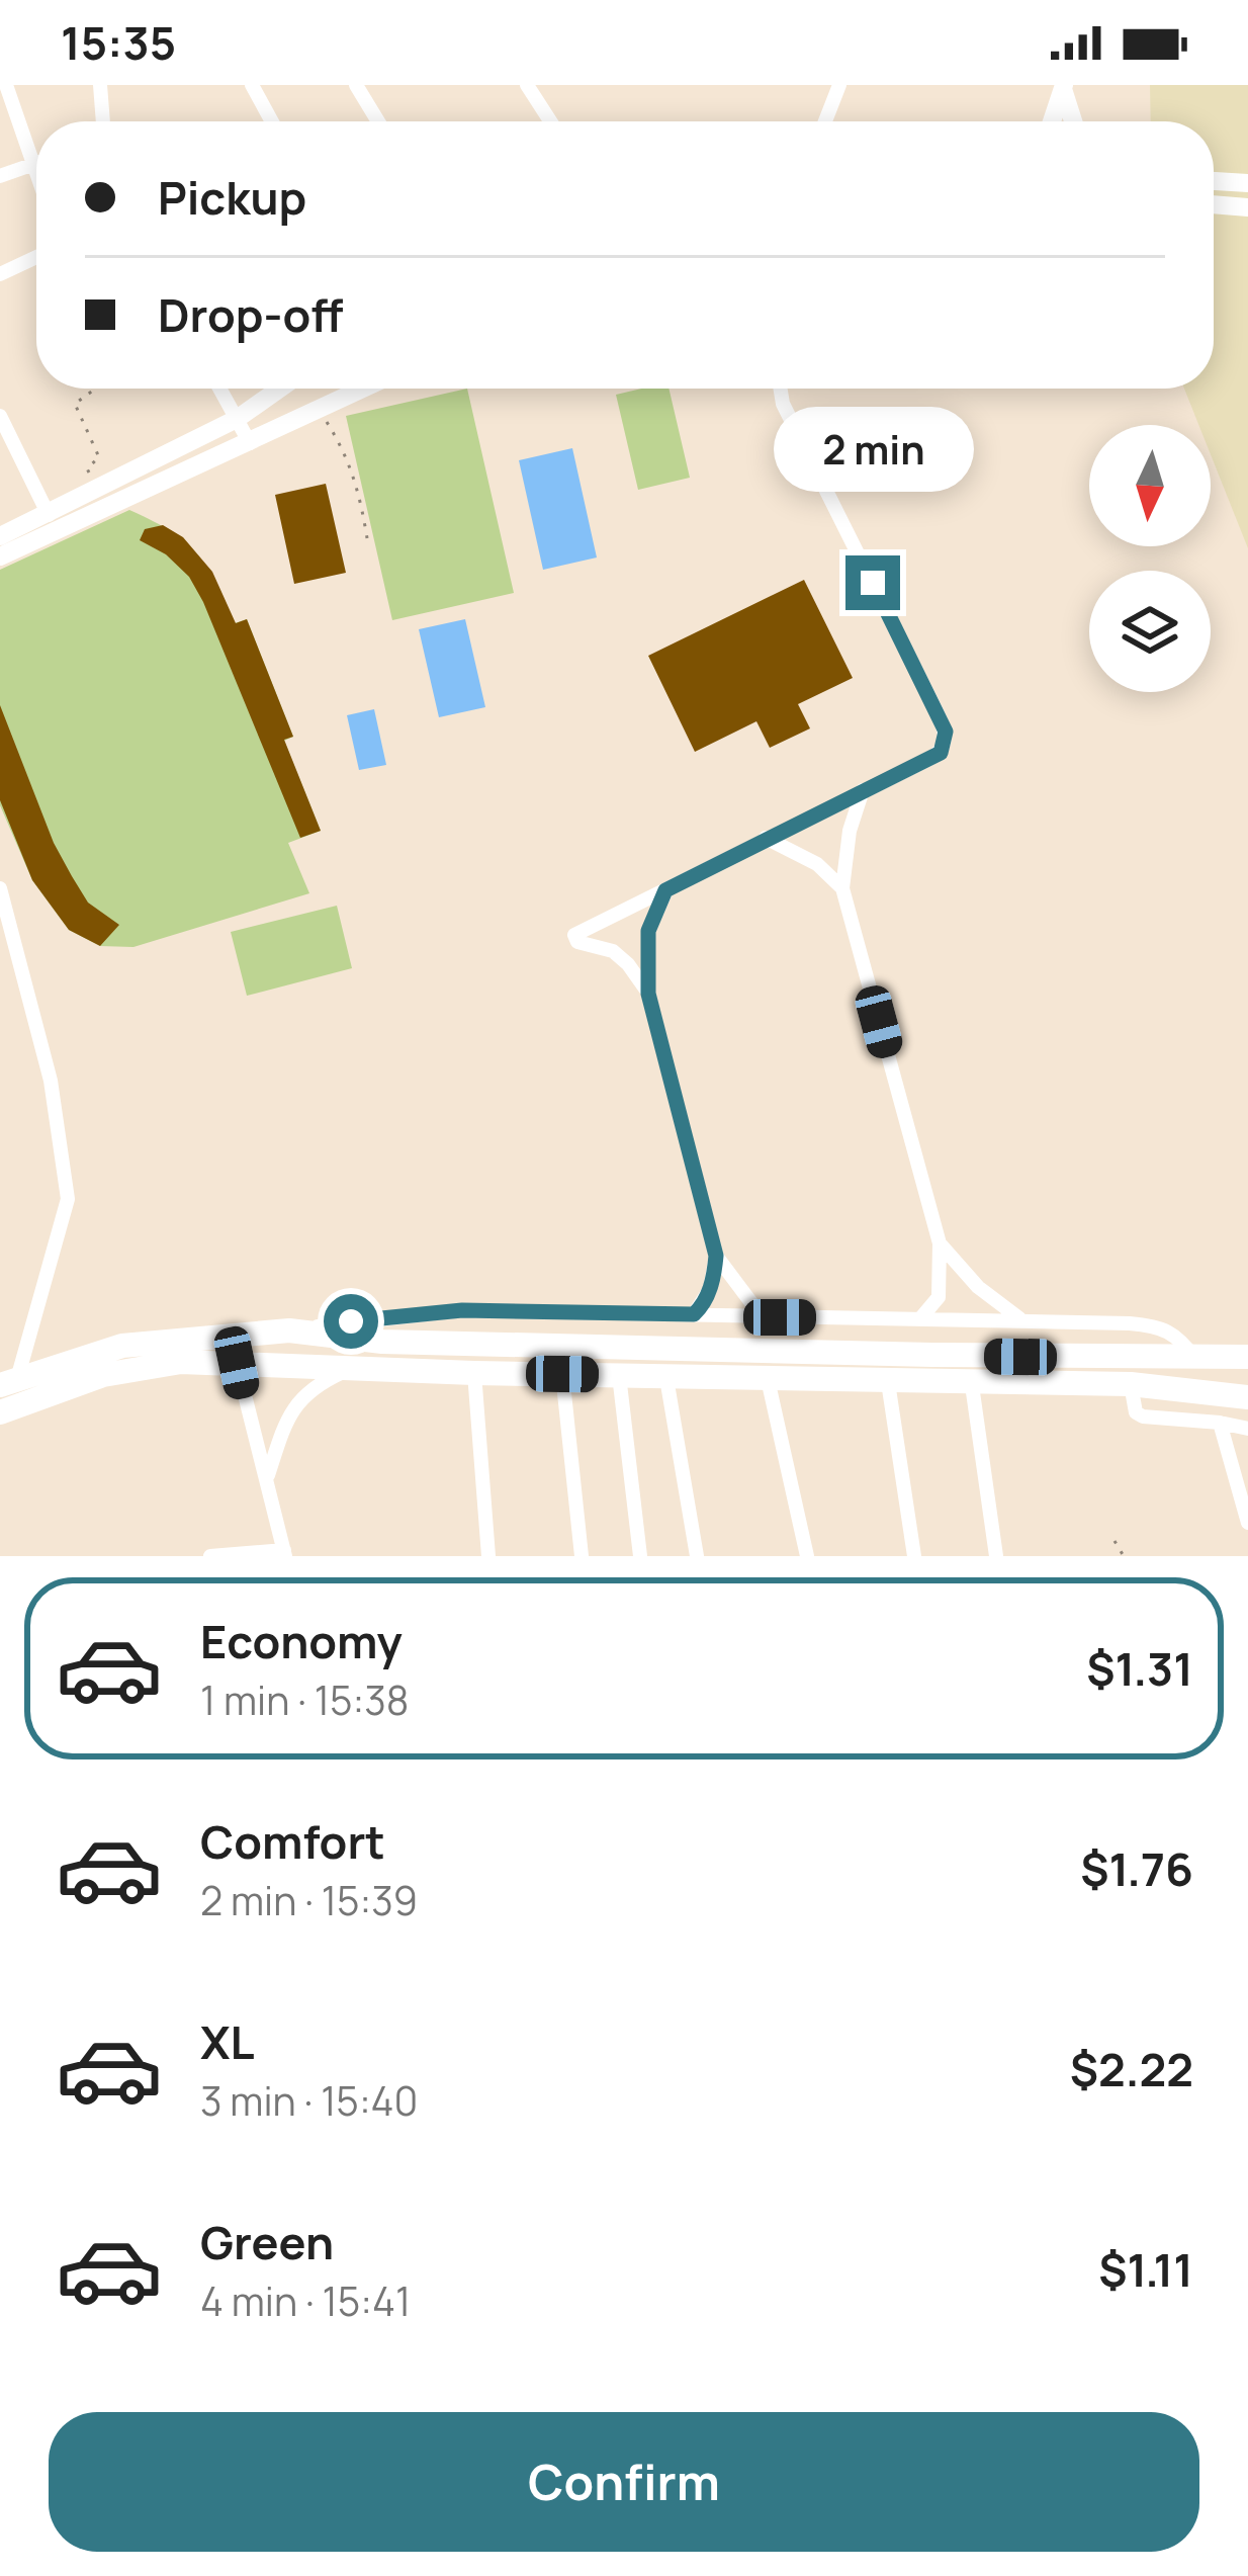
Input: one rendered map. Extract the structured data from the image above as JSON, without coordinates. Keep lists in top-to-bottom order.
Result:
{
  "north": "bottom",
  "page": {
    "status": "15:35",
    "banner": ["Pickup", "Drop-off"],
    "bubble": "2 min",
    "list": [
      {
        "name": "Economy",
        "note": "1 min · 15:38",
        "value": "$1.31"
      },
      {
        "name": "Comfort",
        "note": "2 min · 15:39",
        "value": "$1.76"
      },
      {
        "name": "XL",
        "note": "3 min · 15:40",
        "value": "$2.22"
      },
      {
        "name": "Green",
        "note": "4 min · 15:41",
        "value": "$1.11"
      }
    ],
    "buttons": "Confirm"
  }
}
